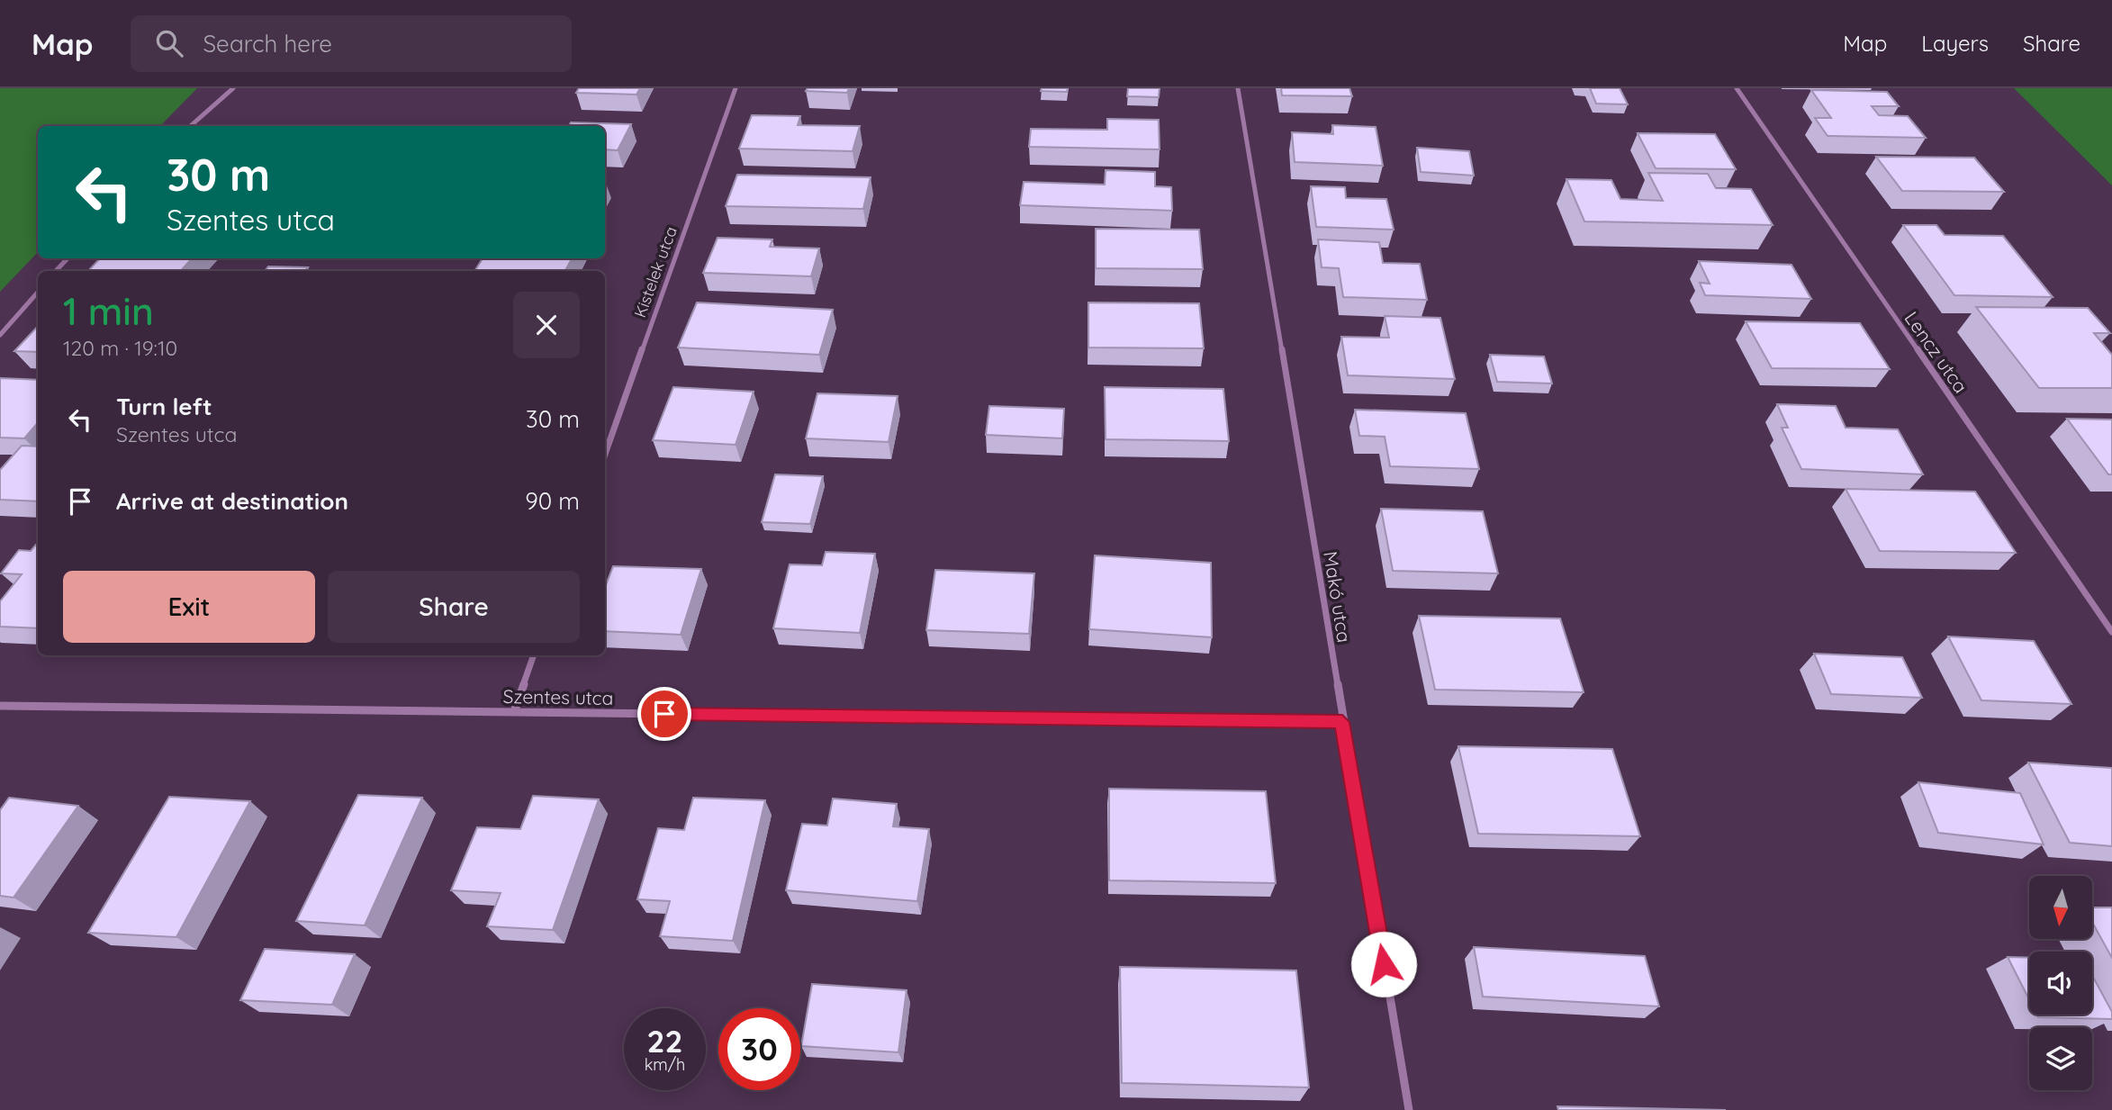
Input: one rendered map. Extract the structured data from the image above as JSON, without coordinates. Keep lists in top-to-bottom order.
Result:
{
  "streets": {
    "street": [
      "Kistelek utca",
      "Lencz utca",
      "Makó utca",
      "Szentes utca"
    ]
  },
  "crossings": [
    ["Makó utca", "Szentes utca"]
  ],
  "north": "bottom",
  "page": {
    "header": "Map",
    "search": "Search here",
    "nav": ["Map", "Layers", "Share"],
    "turn": ["30 m", "Szentes utca"],
    "heading": ["1 min", "120 m · 19:10"],
    "list": [
      {
        "name": "Turn left",
        "note": "Szentes utca",
        "value": "30 m"
      },
      {
        "name": "Arrive at destination",
        "value": "90 m"
      }
    ],
    "buttons": ["Exit", "Share"],
    "speed": "22 km/h",
    "limit": "30"
  }
}
